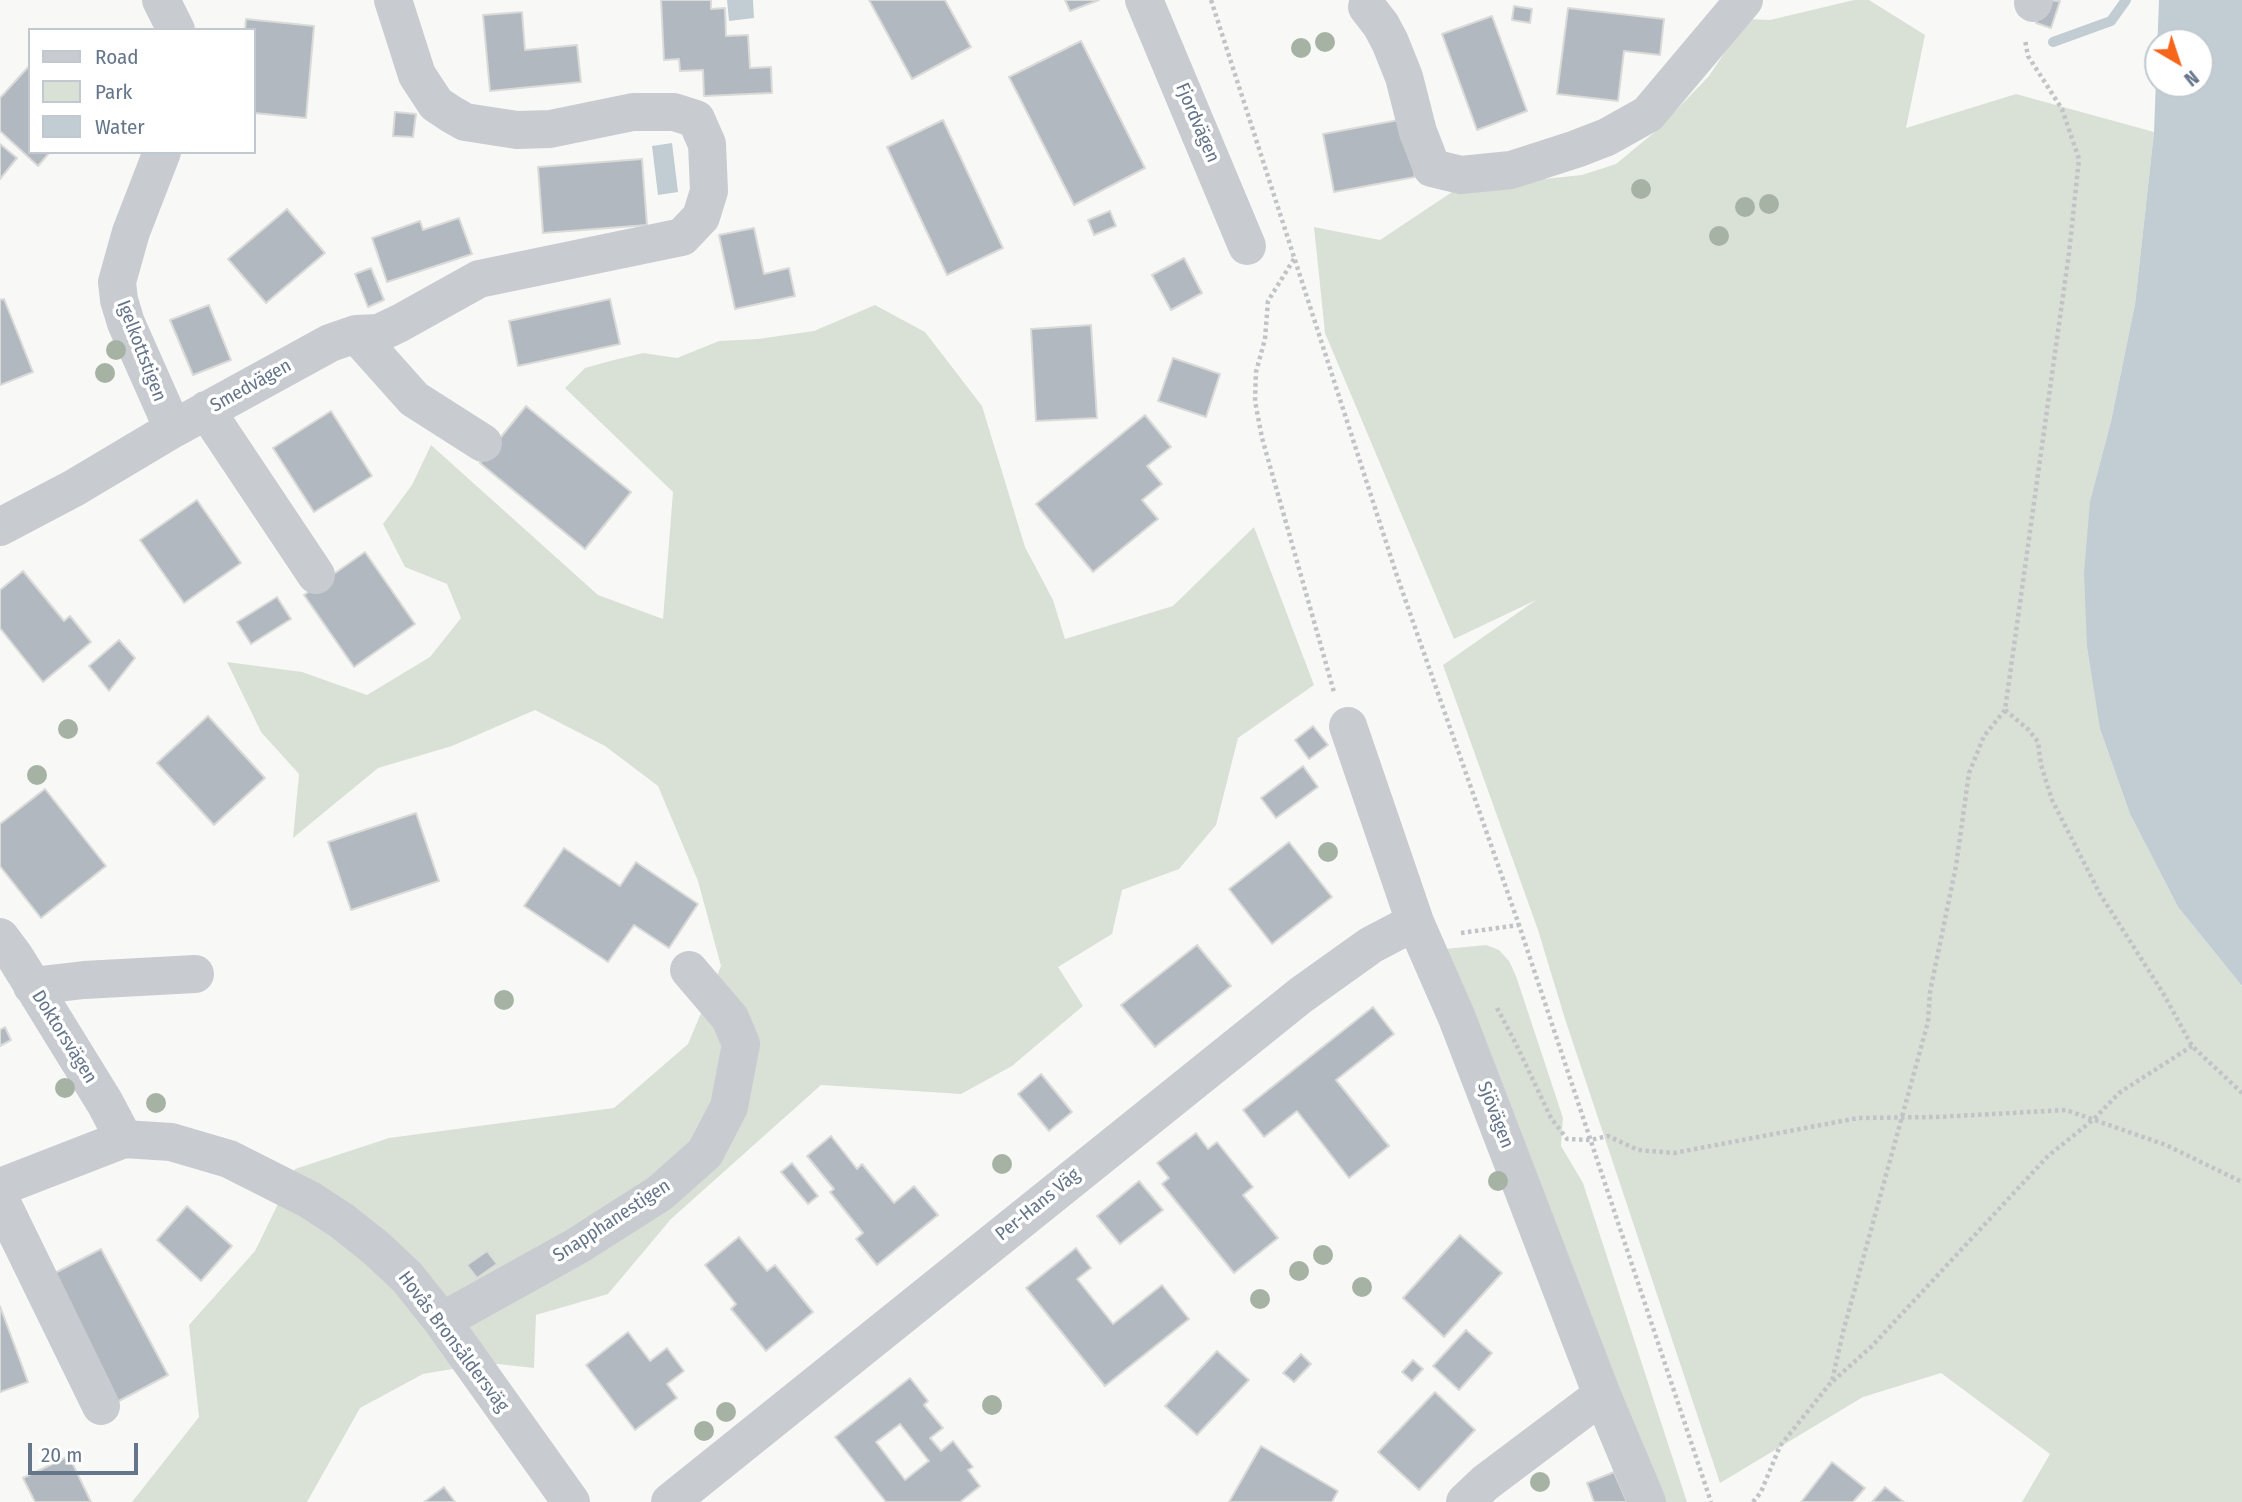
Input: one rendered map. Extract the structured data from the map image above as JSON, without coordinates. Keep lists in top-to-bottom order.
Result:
{
  "streets": {
    "street": [
      "Fjordvägen",
      "Igelkottstigen",
      "Smedvägen",
      "Doktorsvägen",
      "Sjövägen",
      "Per-Hans Väg",
      "Snapphanestigen",
      "Hovås Bronsåldersväg"
    ]
  },
  "crossings": [
    ["Igelkottstigen", "Smedvägen"],
    ["Doktorsvägen", "Hovås Bronsåldersväg"],
    ["Sjövägen", "Per-Hans Väg"],
    ["Snapphanestigen", "Hovås Bronsåldersväg"]
  ],
  "legend": ["Road", "Park", "Water"],
  "scale_bar": "20 m",
  "north": "bottom right"
}
